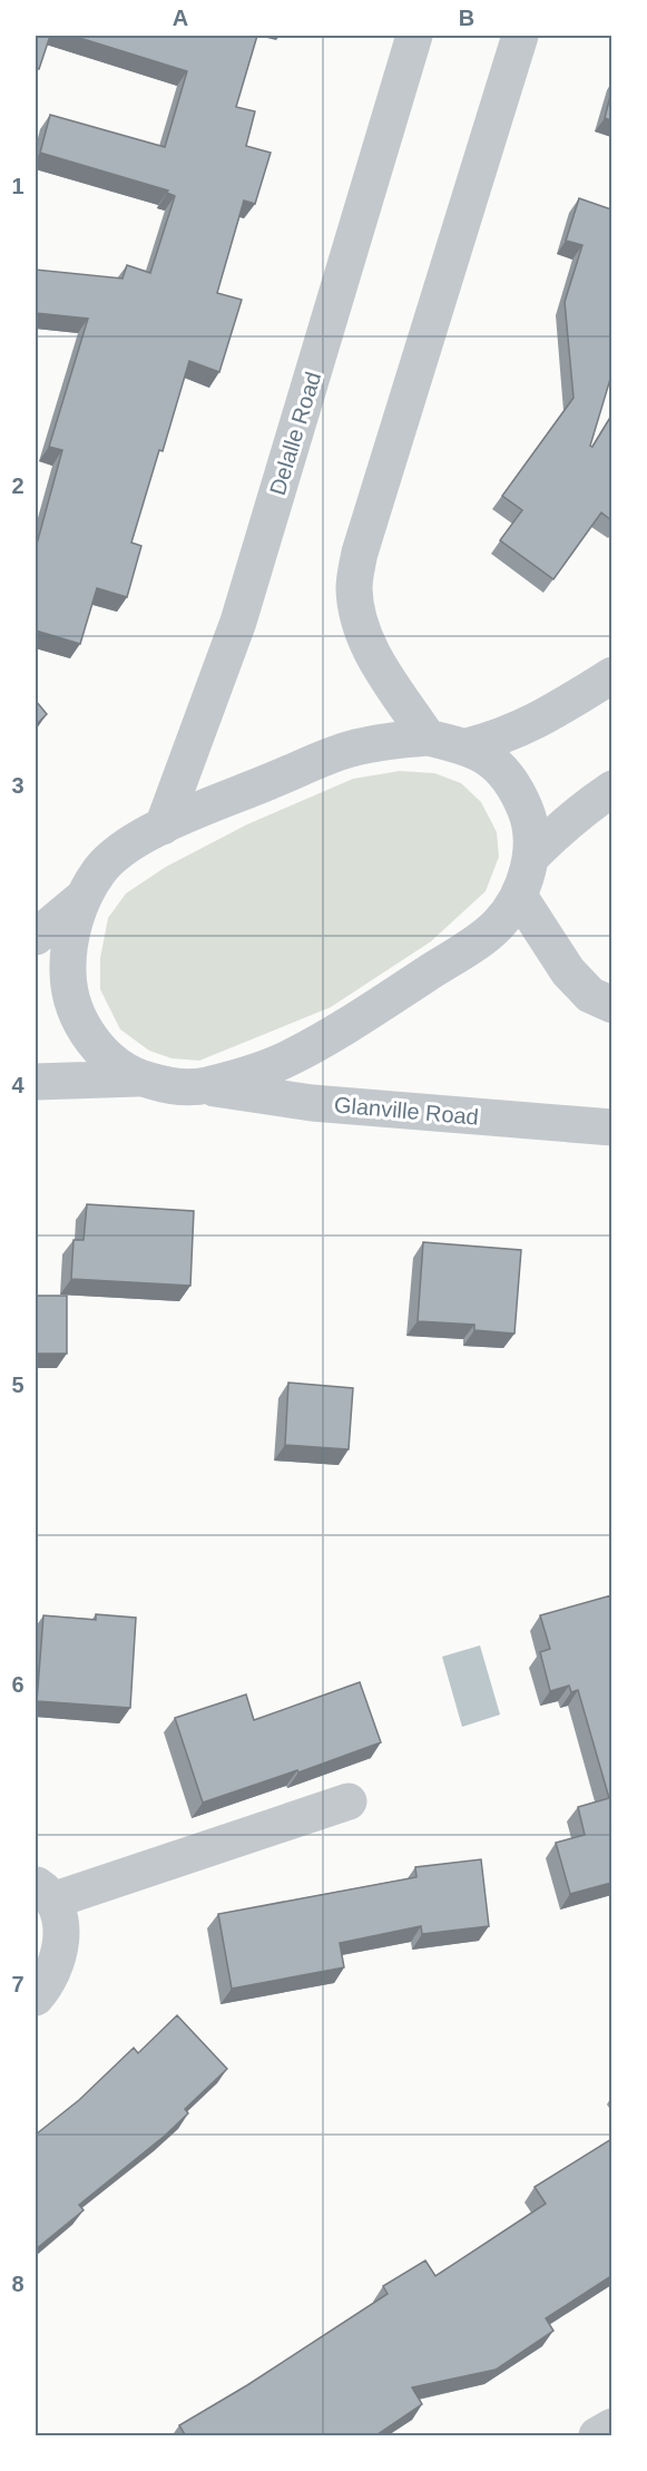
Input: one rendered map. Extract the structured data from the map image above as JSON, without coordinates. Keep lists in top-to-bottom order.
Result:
{
  "streets": {
    "street": ["Delalle Road", "Glanville Road"]
  },
  "grid": {
    "columns": ["A", "B"],
    "rows": [
      "1",
      "2",
      "3",
      "4",
      "5",
      "6",
      "7",
      "8"
    ]
  }
}
